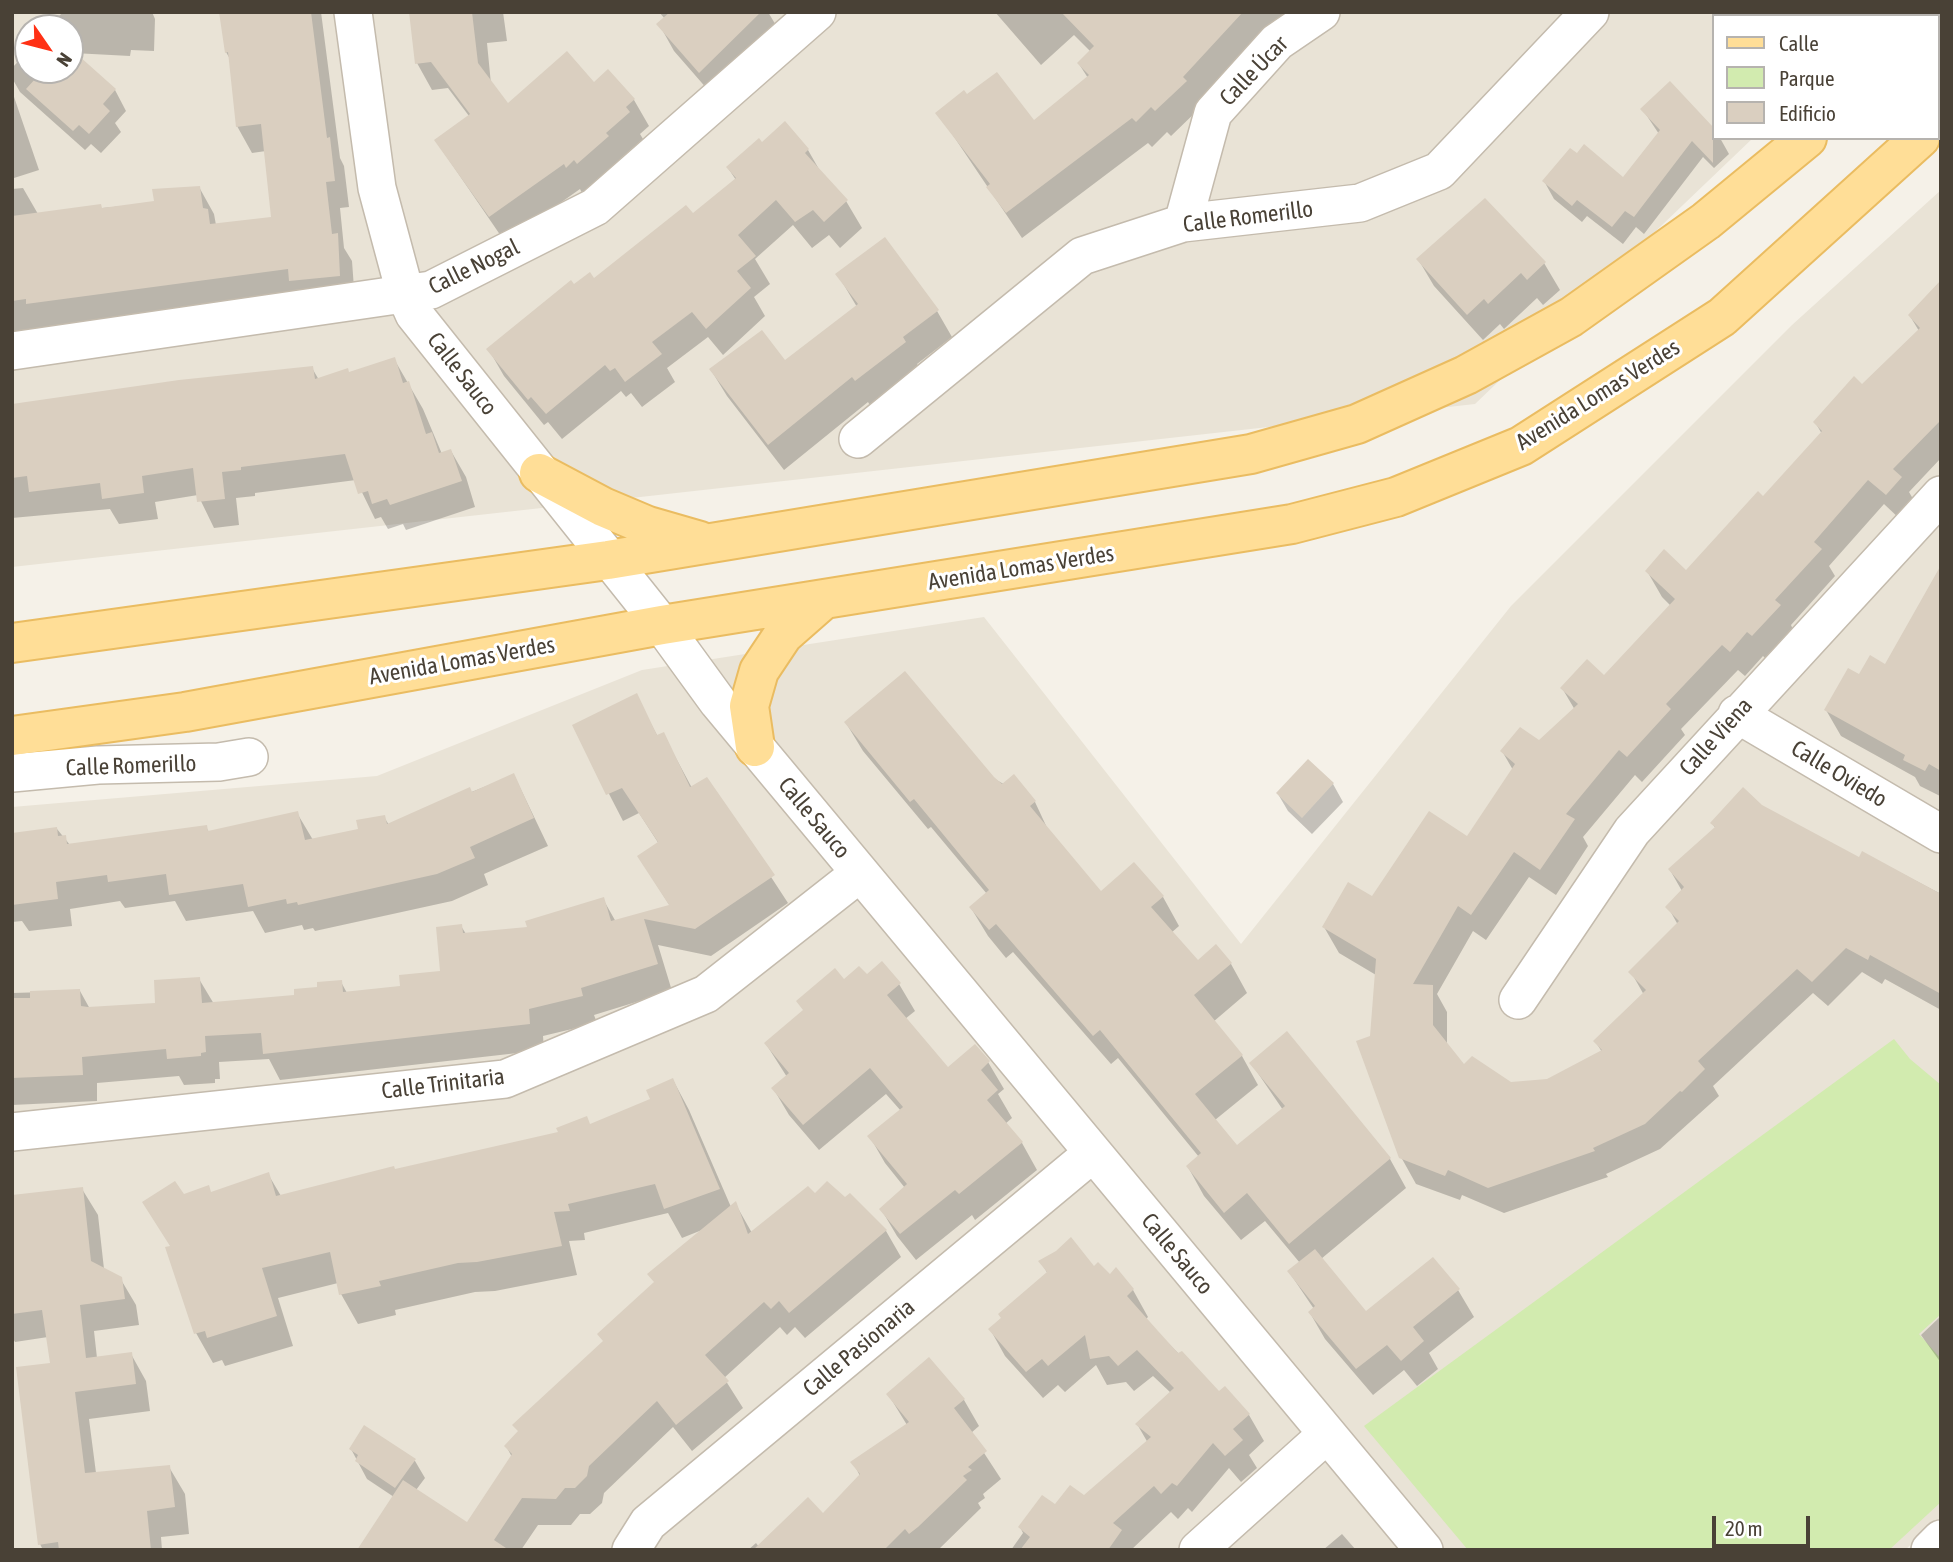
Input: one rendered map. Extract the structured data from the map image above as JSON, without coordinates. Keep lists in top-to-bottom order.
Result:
{
  "streets": {
    "main road": ["Avenida Lomas Verdes"],
    "street": [
      "Calle Úcar",
      "Calle Romerillo",
      "Calle Nogal",
      "Calle Sauco",
      "Calle Viena",
      "Calle Oviedo",
      "Calle Trinitaria",
      "Calle Pasionaria"
    ]
  },
  "crossings": [
    ["Calle Úcar", "Calle Romerillo"],
    ["Calle Nogal", "Calle Sauco"],
    ["Calle Sauco", "Avenida Lomas Verdes"],
    ["Calle Sauco", "Calle Trinitaria"],
    ["Calle Sauco", "Calle Pasionaria"],
    ["Calle Viena", "Calle Oviedo"]
  ],
  "legend": ["Calle", "Parque", "Edificio"],
  "scale_bar": "20 m",
  "north": "bottom right"
}
